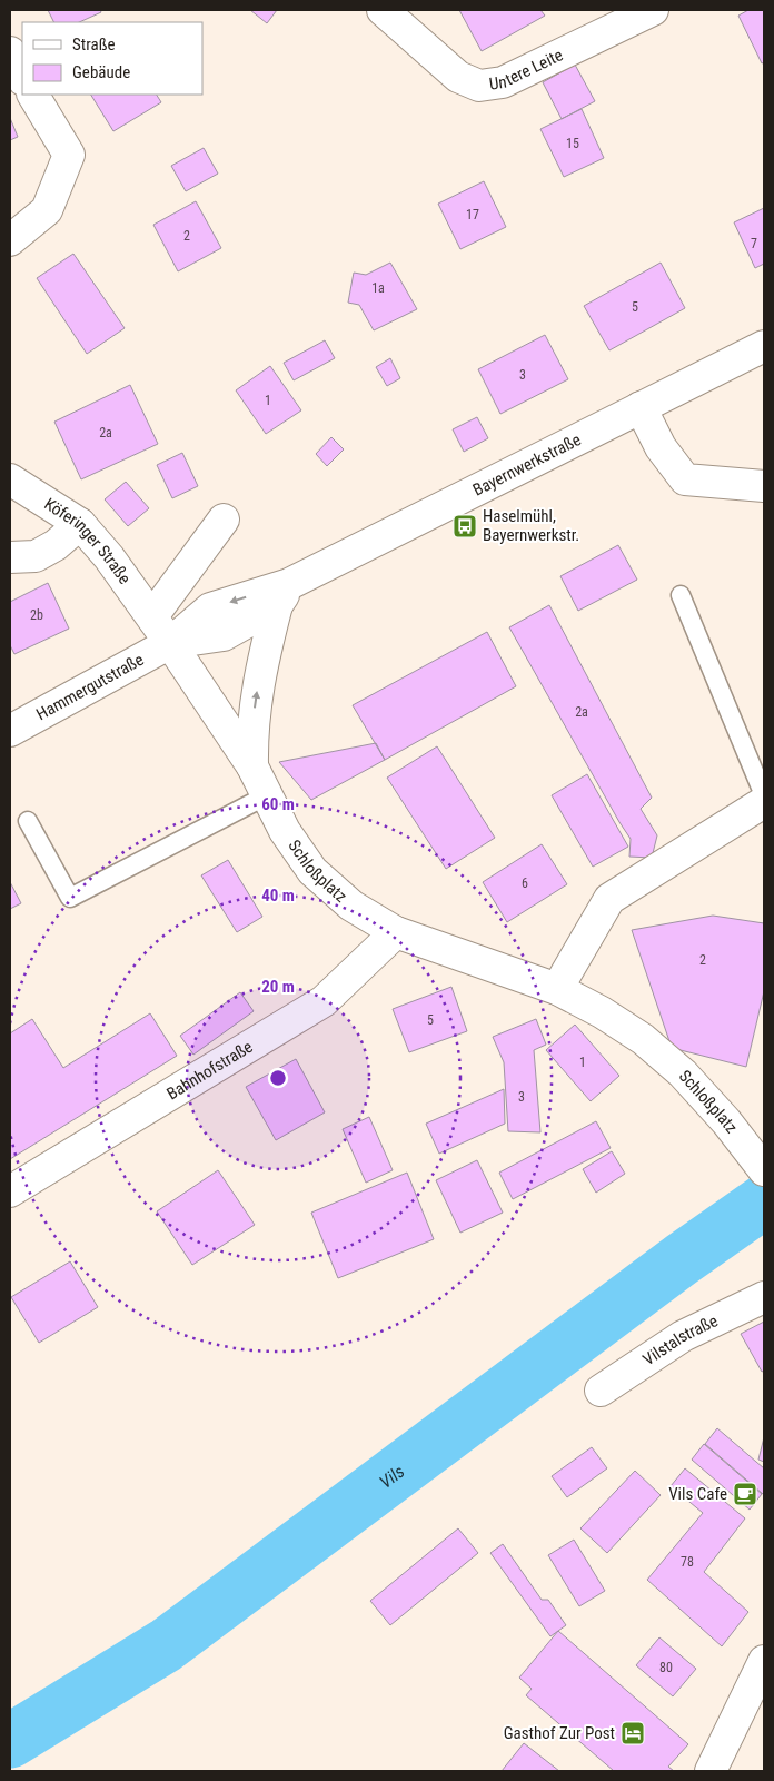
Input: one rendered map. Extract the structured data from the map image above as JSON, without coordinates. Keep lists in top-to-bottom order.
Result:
{
  "streets": {
    "street": [
      "Untere Leite",
      "Bayernwerkstraße",
      "Köferinger Straße",
      "Hammergutstraße",
      "Schloßplatz",
      "Bahnhofstraße",
      "Vilstalstraße"
    ]
  },
  "crossings": [
    ["Bayernwerkstraße", "Hammergutstraße"],
    ["Bayernwerkstraße", "Schloßplatz"],
    ["Köferinger Straße", "Schloßplatz"],
    ["Hammergutstraße", "Schloßplatz"],
    ["Schloßplatz", "Bahnhofstraße"]
  ],
  "water": ["Vils"],
  "places": {
    "bus stop": ["Haselmühl, Bayernwerkstr."],
    "cafe": ["Vils Cafe"],
    "hotel": ["Gasthof Zur Post"]
  },
  "house_numbers": [
    "15",
    "17",
    "2",
    "7",
    "1a",
    "5",
    "3",
    "1",
    "2a",
    "2b",
    "2a",
    "6",
    "2",
    "5",
    "1",
    "3",
    "78",
    "80"
  ],
  "legend": ["Straße", "Gebäude"],
  "rings": ["60 m", "40 m", "20 m"]
}
